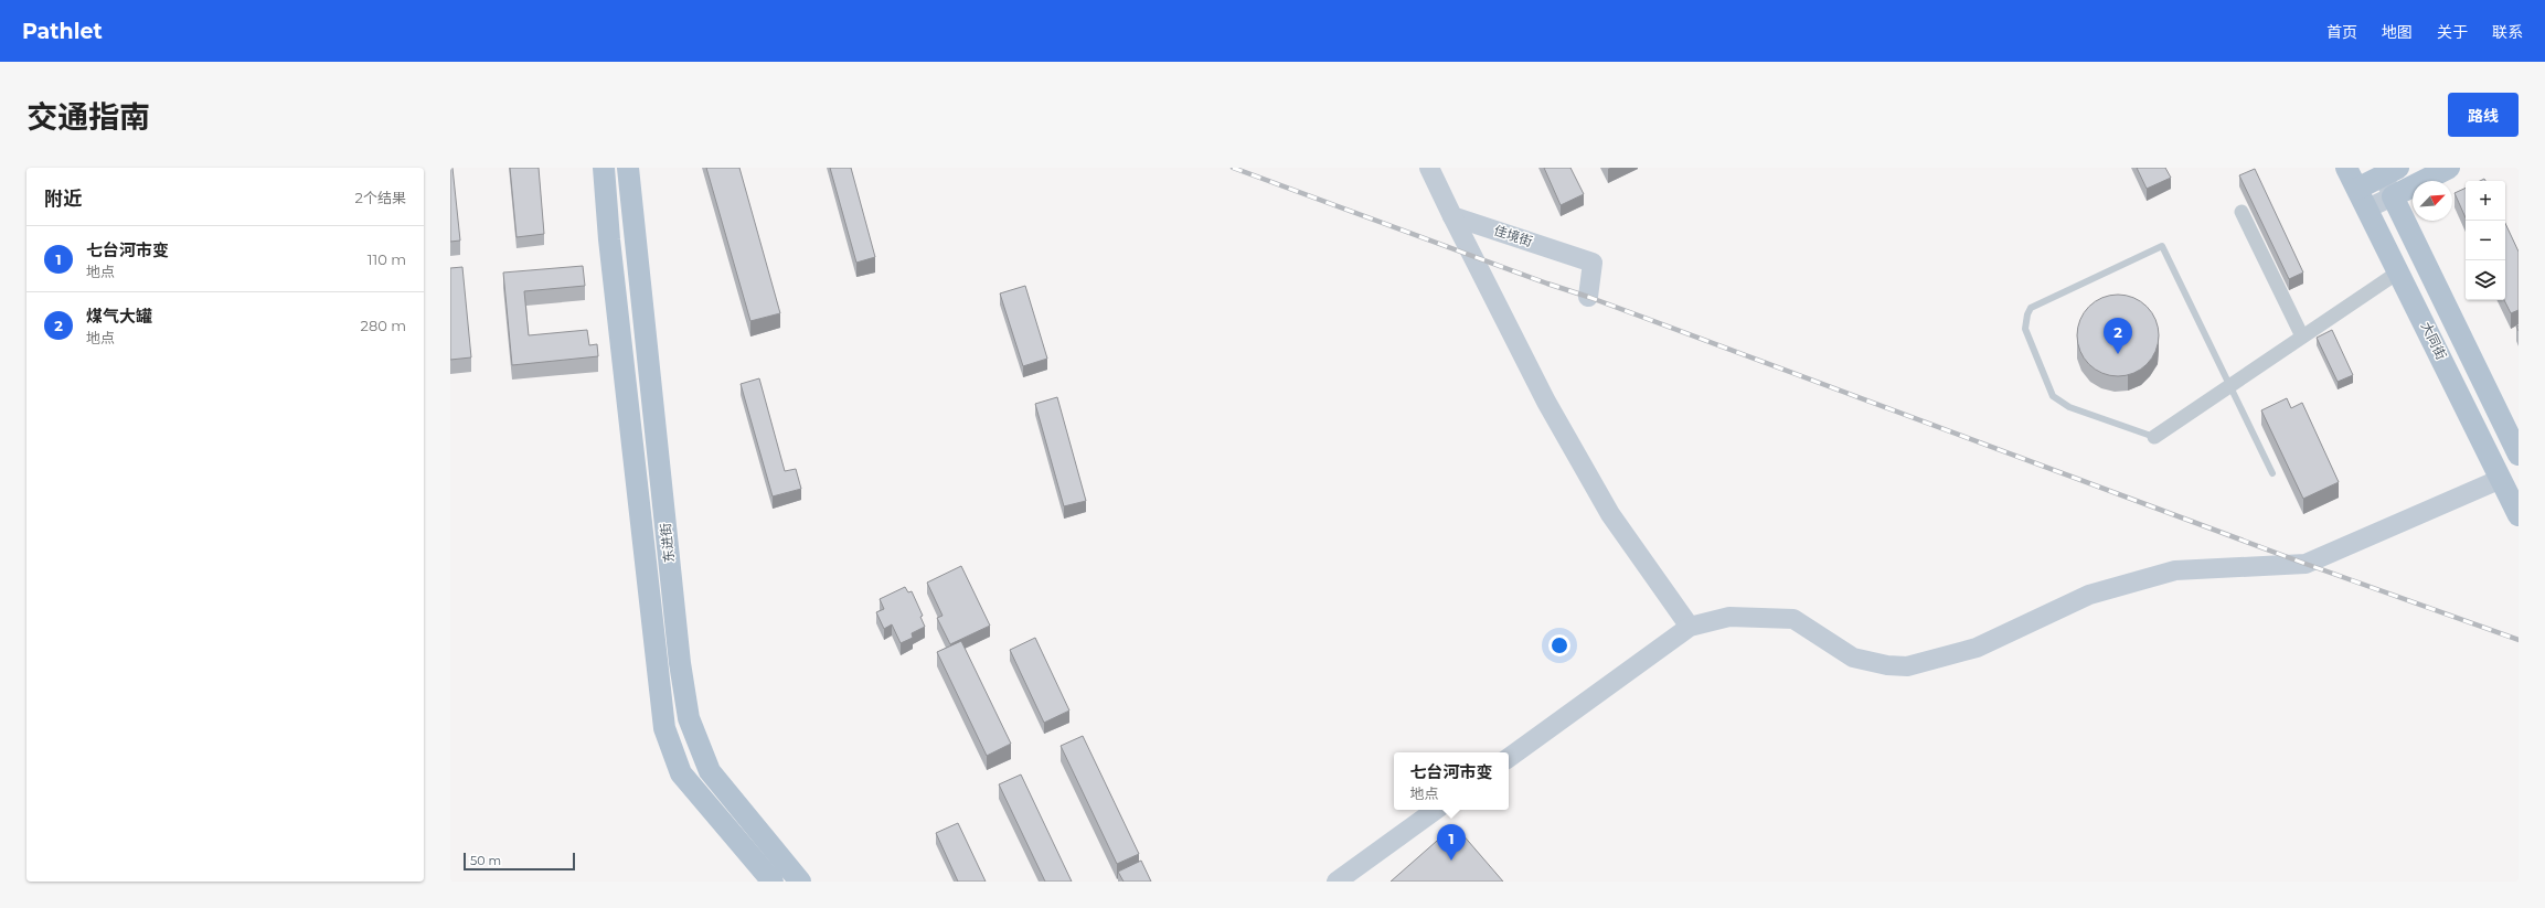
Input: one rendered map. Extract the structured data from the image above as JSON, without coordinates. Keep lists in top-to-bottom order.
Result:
{
  "streets": {
    "main road": ["佳境街", "大同街", "东进街"]
  },
  "scale_bar": "50 m",
  "north": "top right",
  "page": {
    "header": "Pathlet",
    "nav": [
      "首页",
      "地图",
      "关于",
      "联系"
    ],
    "title": "交通指南",
    "buttons": "路线",
    "heading": ["附近", "2个结果"],
    "map_buttons": ["+", "−"],
    "list": [
      {
        "mark": "1",
        "name": "七台河市变",
        "note": "地点",
        "value": "110 m"
      },
      {
        "mark": "2",
        "name": "煤气大罐",
        "note": "地点",
        "value": "280 m"
      }
    ],
    "pins": ["2", "1"],
    "popup": ["七台河市变", "地点"],
    "scale": "50 m"
  }
}
